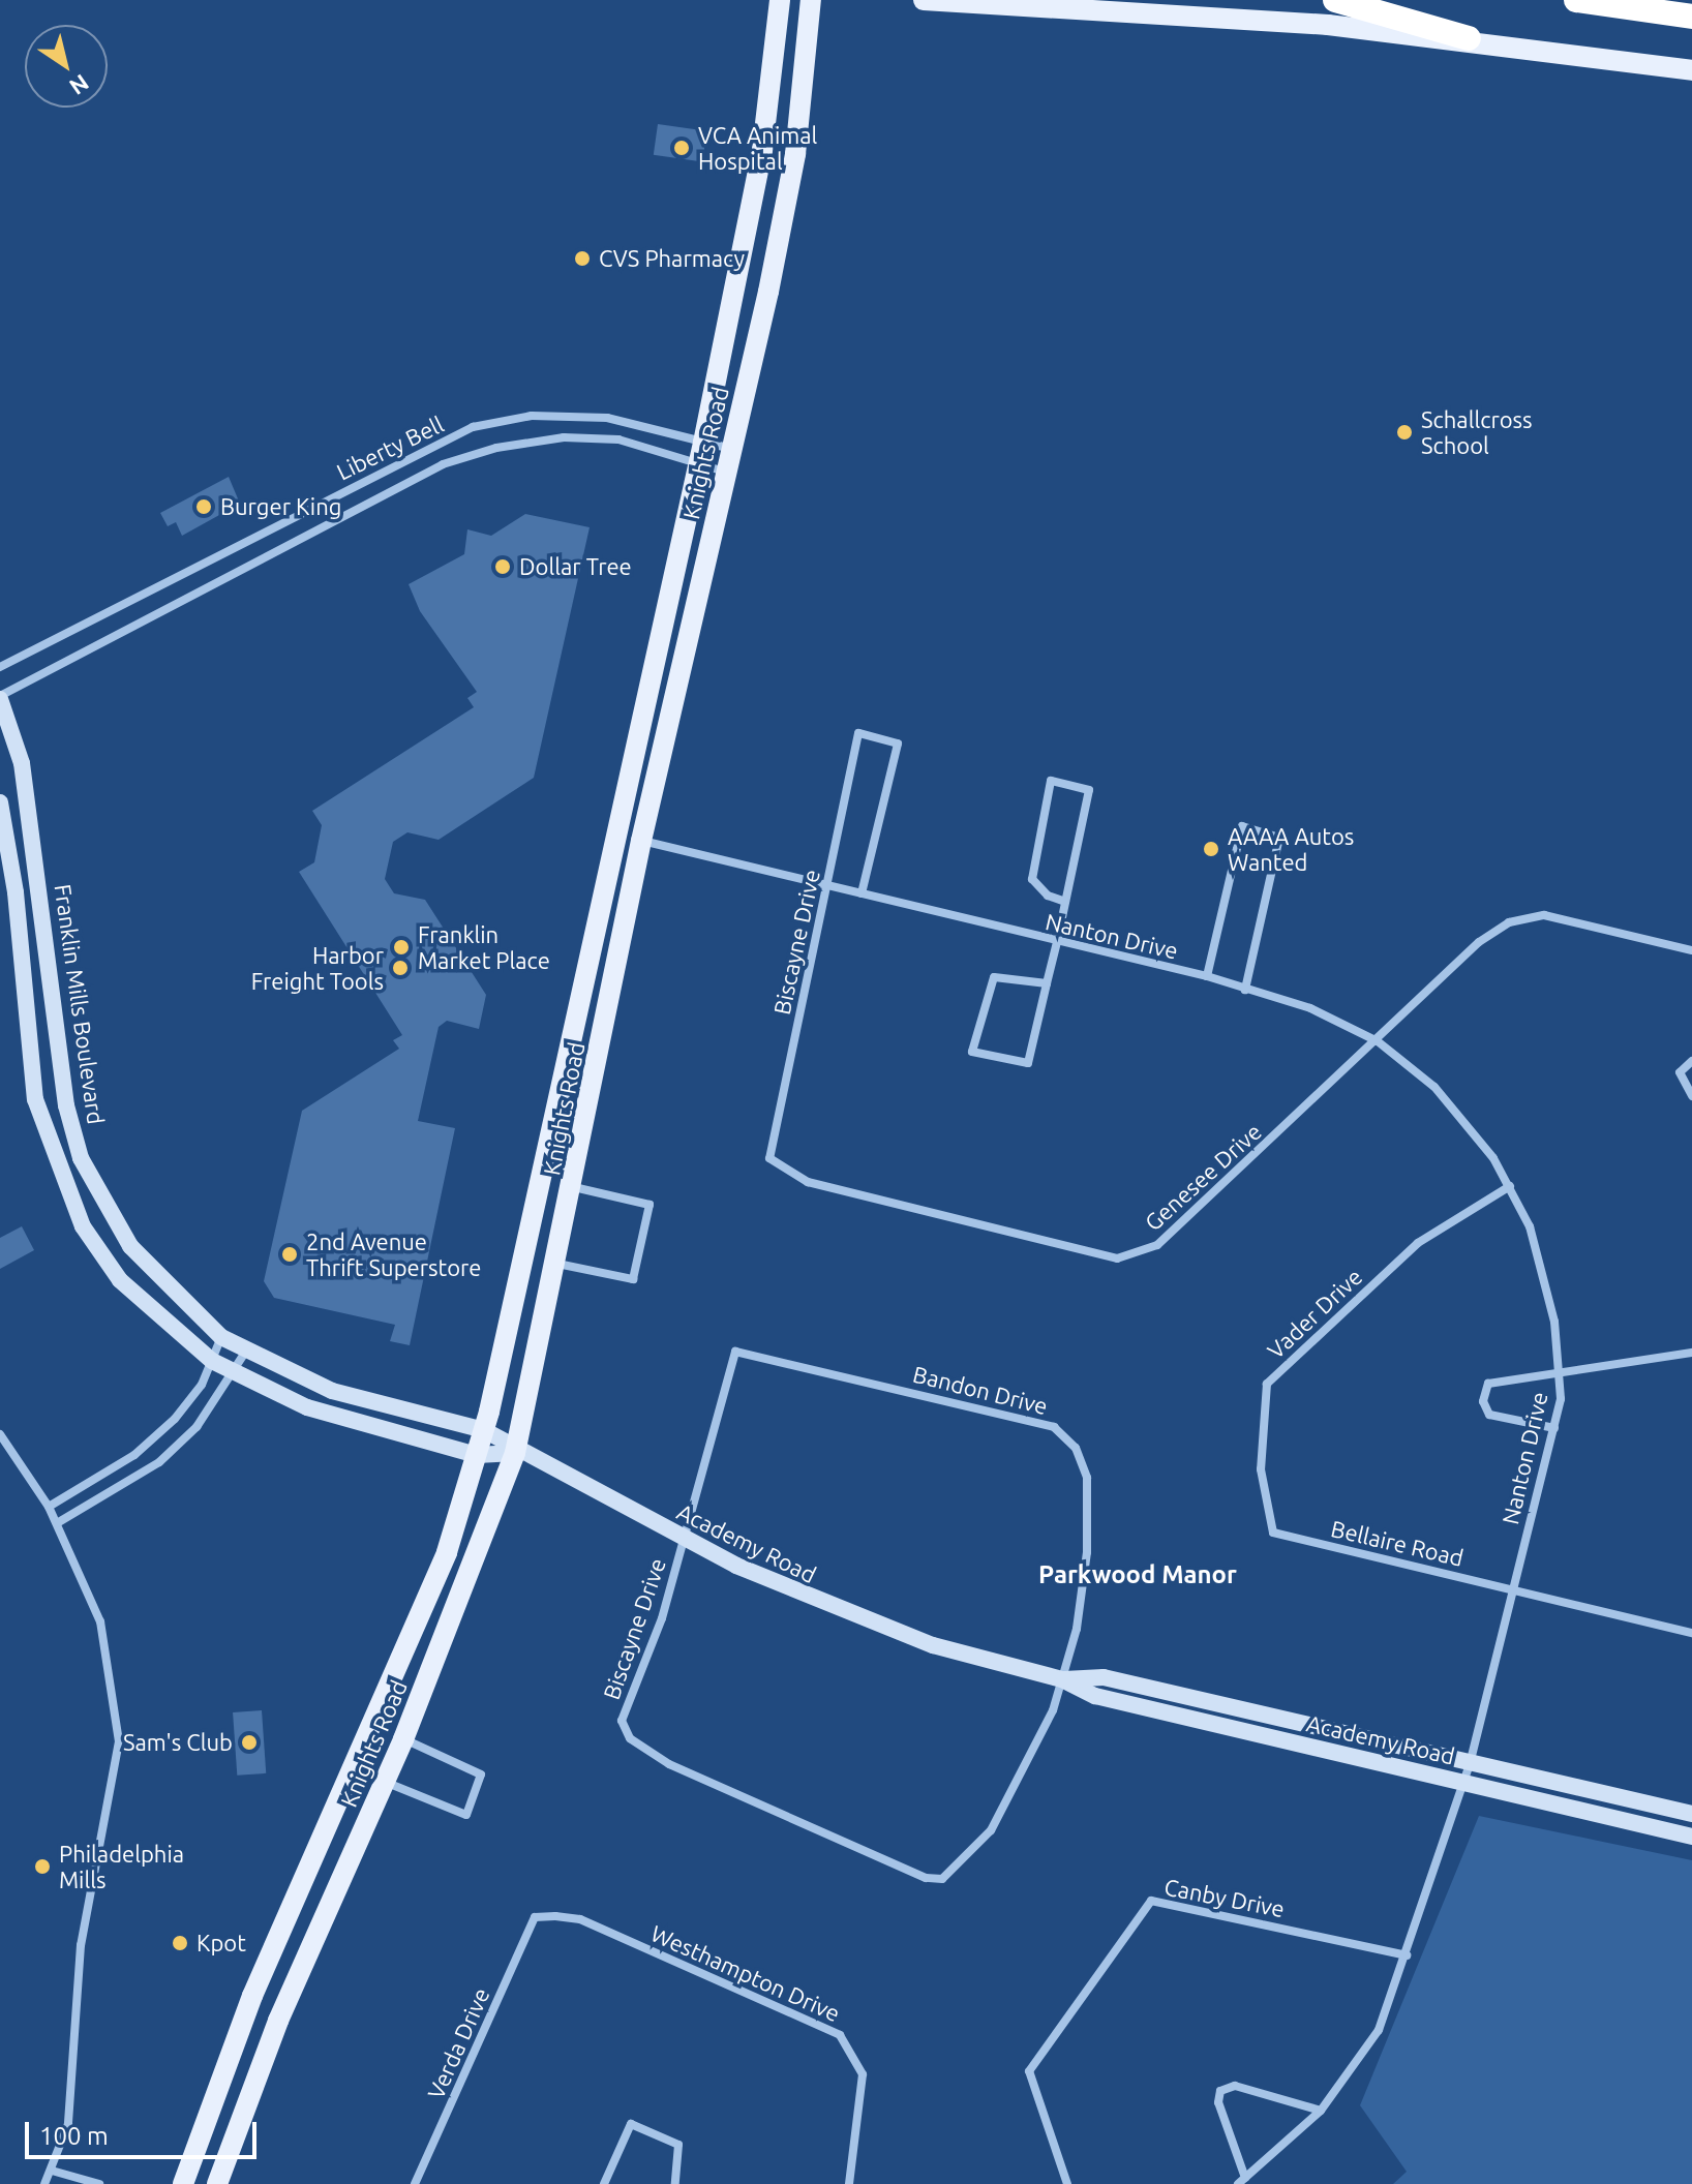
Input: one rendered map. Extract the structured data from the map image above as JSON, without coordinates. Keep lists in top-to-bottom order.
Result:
{
  "streets": {
    "main road": ["Knights Road", "Franklin Mills Boulevard", "Academy Road"],
    "street": [
      "Liberty Bell",
      "Nanton Drive",
      "Biscayne Drive",
      "Genesee Drive",
      "Vader Drive",
      "Bandon Drive",
      "Bellaire Road",
      "Canby Drive",
      "Westhampton Drive",
      "Verda Drive"
    ]
  },
  "crossings": [
    ["Liberty Bell", "Knights Road"],
    ["Liberty Bell", "Franklin Mills Boulevard"],
    ["Knights Road", "Nanton Drive"],
    ["Knights Road", "Franklin Mills Boulevard"],
    ["Knights Road", "Academy Road"],
    ["Nanton Drive", "Biscayne Drive"],
    ["Nanton Drive", "Genesee Drive"],
    ["Nanton Drive", "Vader Drive"],
    ["Nanton Drive", "Academy Road"],
    ["Nanton Drive", "Bellaire Road"],
    ["Nanton Drive", "Canby Drive"],
    ["Biscayne Drive", "Genesee Drive"],
    ["Biscayne Drive", "Bandon Drive"],
    ["Biscayne Drive", "Academy Road"],
    ["Franklin Mills Boulevard", "Academy Road"],
    ["Vader Drive", "Bellaire Road"],
    ["Bandon Drive", "Academy Road"],
    ["Westhampton Drive", "Verda Drive"]
  ],
  "districts": ["Parkwood Manor"],
  "places": [
    "VCA Animal Hospital",
    "CVS Pharmacy",
    "Schallcross School",
    "Burger King",
    "Dollar Tree",
    "AAAA Autos Wanted",
    "Franklin Market Place",
    "Harbor Freight Tools",
    "2nd Avenue Thrift Superstore",
    "Sam's Club",
    "Philadelphia Mills",
    "Kpot"
  ],
  "scale_bar": "100 m",
  "north": "bottom right"
}
